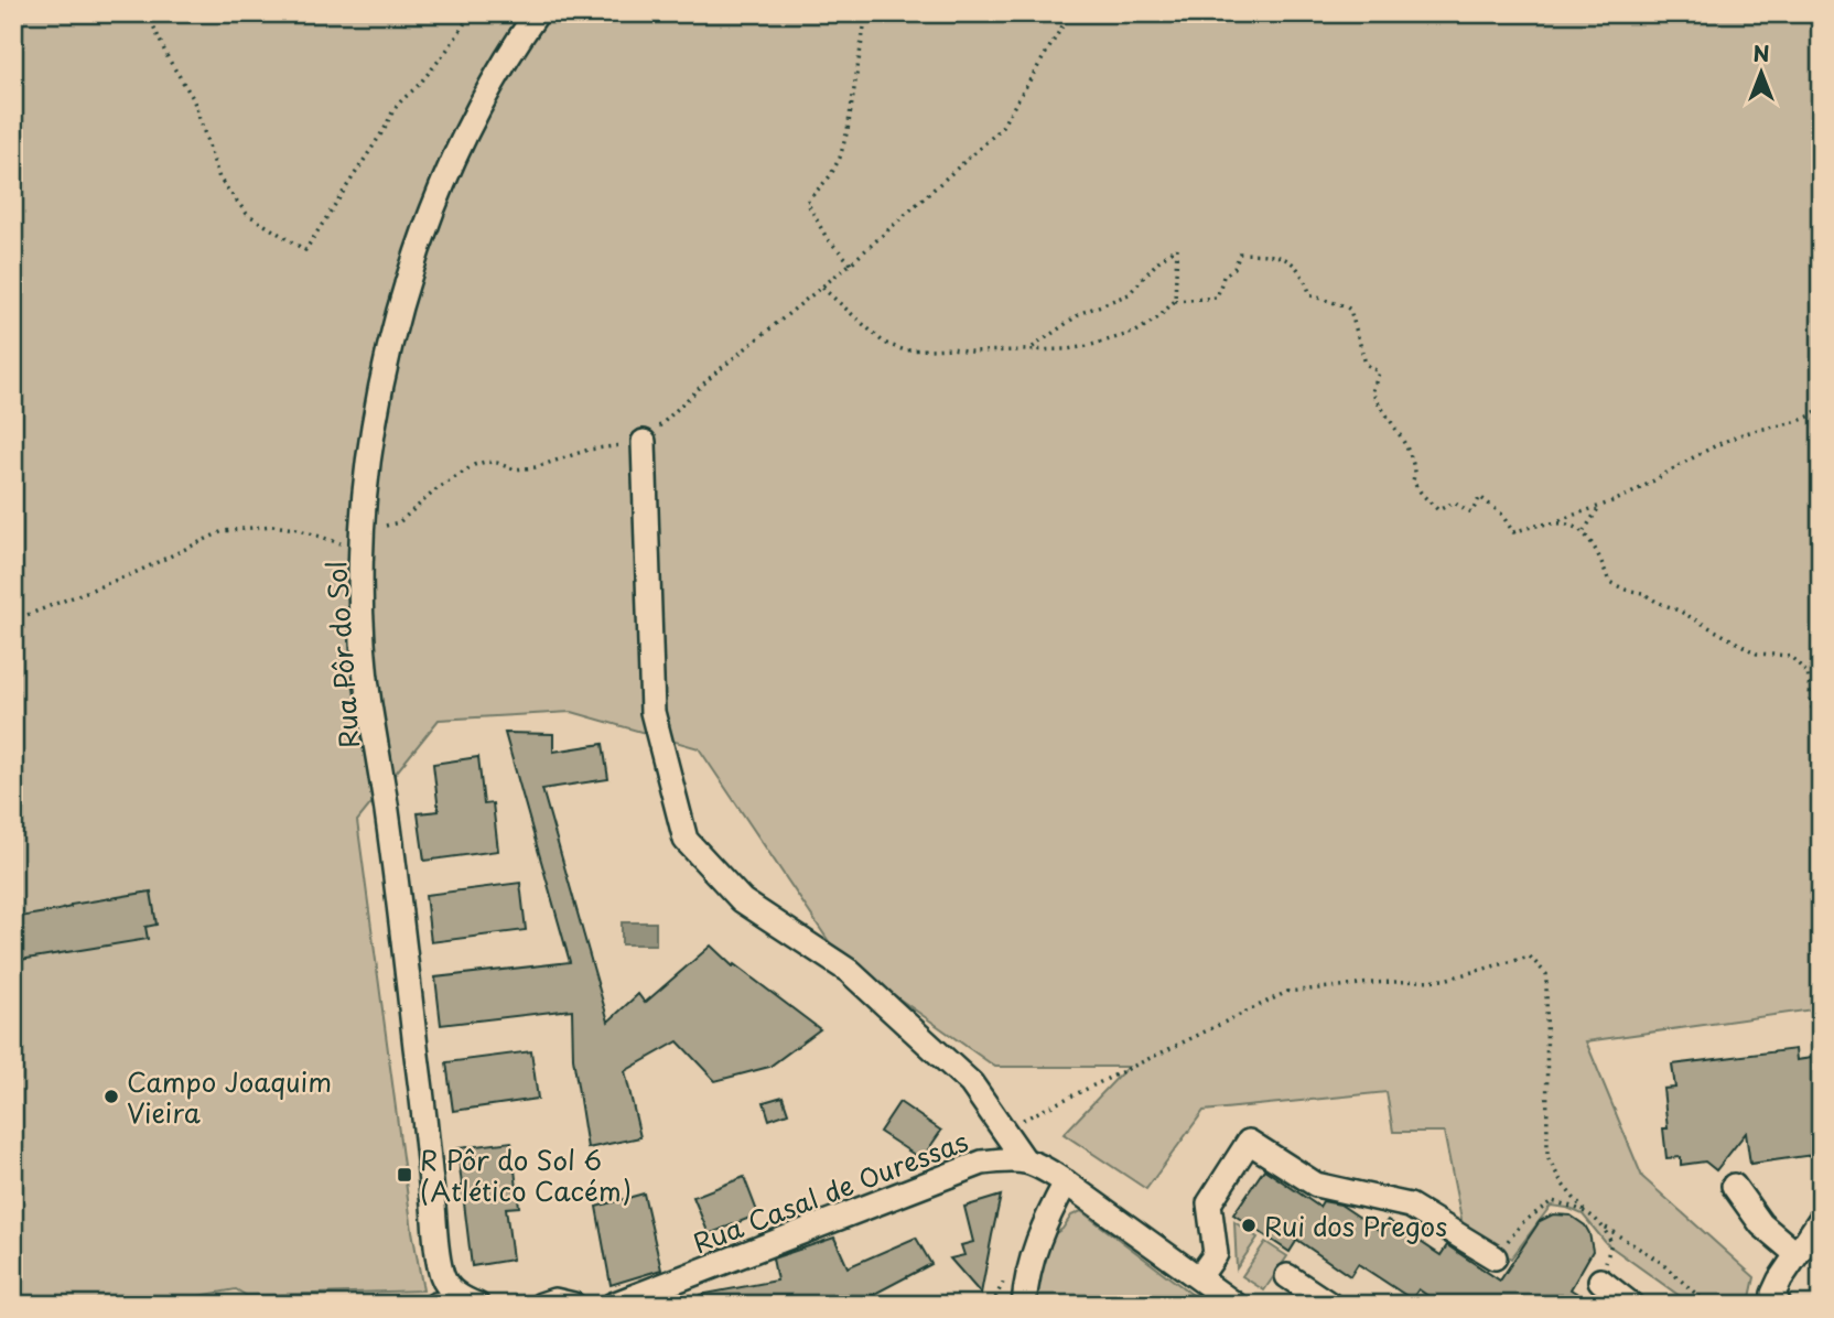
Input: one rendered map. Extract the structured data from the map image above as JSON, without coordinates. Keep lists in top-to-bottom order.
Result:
{
  "streets": {
    "street": ["Rua Pôr do Sol", "Rua Casal de Ouressas"]
  },
  "places": {
    "other": ["Campo Joaquim Vieira", "Rui dos Pregos"],
    "transit": ["R Pôr do Sol 6 (Atlético Cacém)"]
  },
  "north": "top"
}
